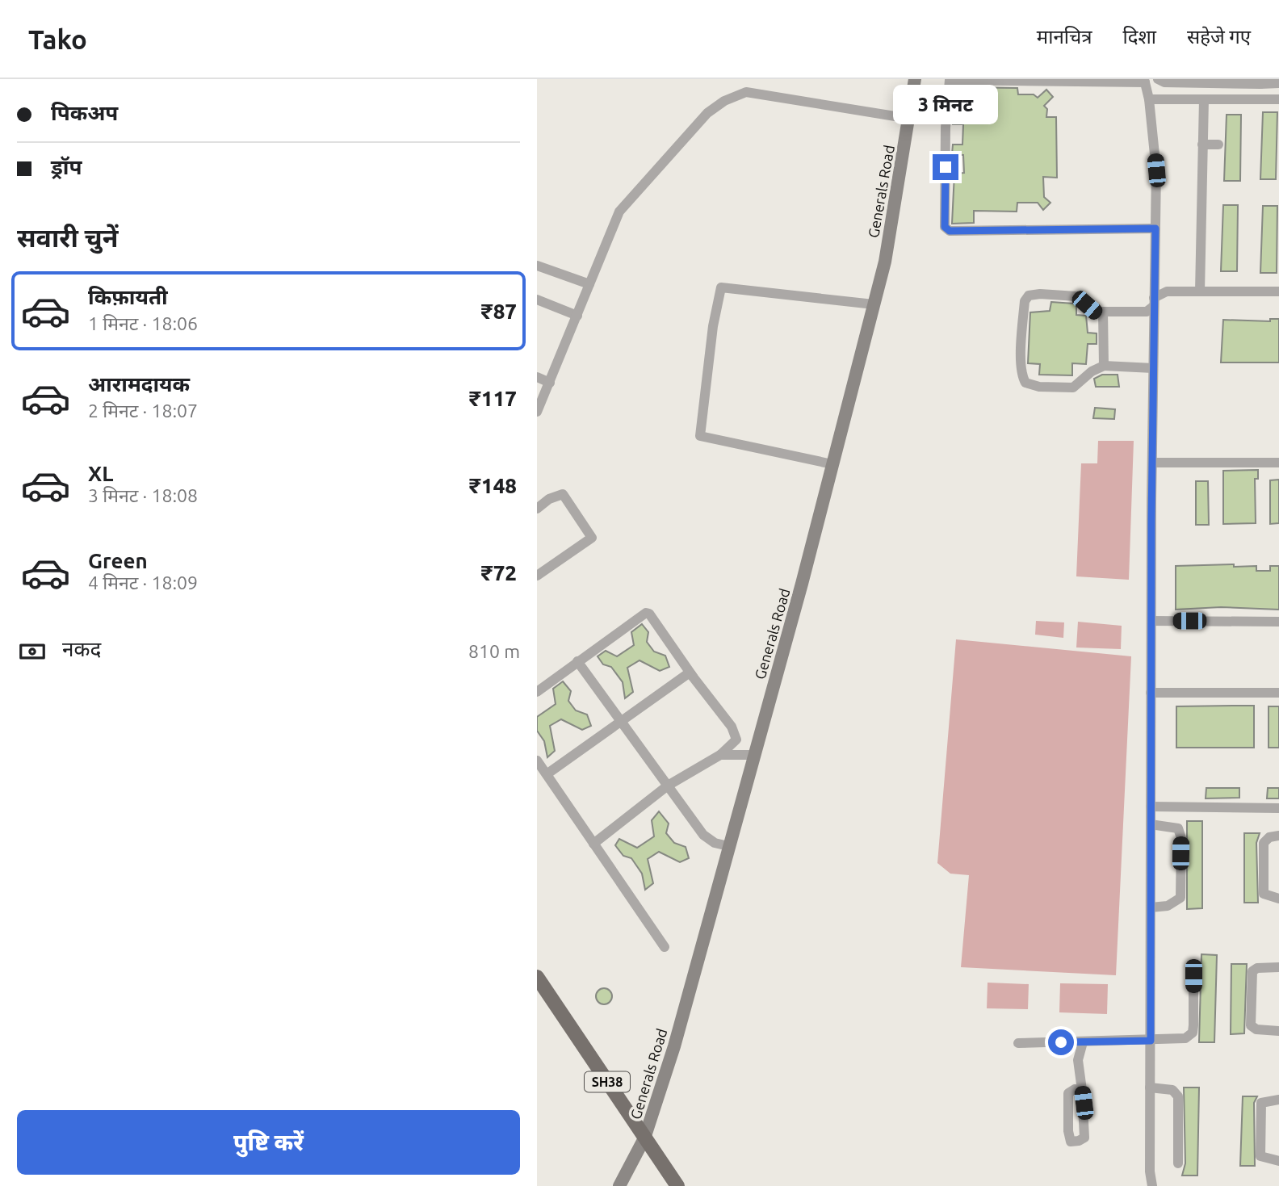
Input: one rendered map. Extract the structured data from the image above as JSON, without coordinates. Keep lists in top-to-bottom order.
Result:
{
  "streets": {
    "main road": ["SH38"],
    "street": ["Generals Road"]
  },
  "crossings": [
    ["Generals Road", "SH38"]
  ],
  "page": {
    "header": "Tako",
    "nav": ["मानचित्र", "दिशा", "सहेजे गए"],
    "banner": ["पिकअप", "ड्रॉप"],
    "bubble": "3 मिनट",
    "heading": "सवारी चुनें",
    "list": [
      {
        "name": "किफ़ायती",
        "note": "1 मिनट · 18:06",
        "value": "₹87"
      },
      {
        "name": "आरामदायक",
        "note": "2 मिनट · 18:07",
        "value": "₹117"
      },
      {
        "name": "XL",
        "note": "3 मिनट · 18:08",
        "value": "₹148"
      },
      {
        "name": "Green",
        "note": "4 मिनट · 18:09",
        "value": "₹72"
      }
    ],
    "pay": ["नकद", "810 m"],
    "buttons": "पुष्टि करें"
  }
}
